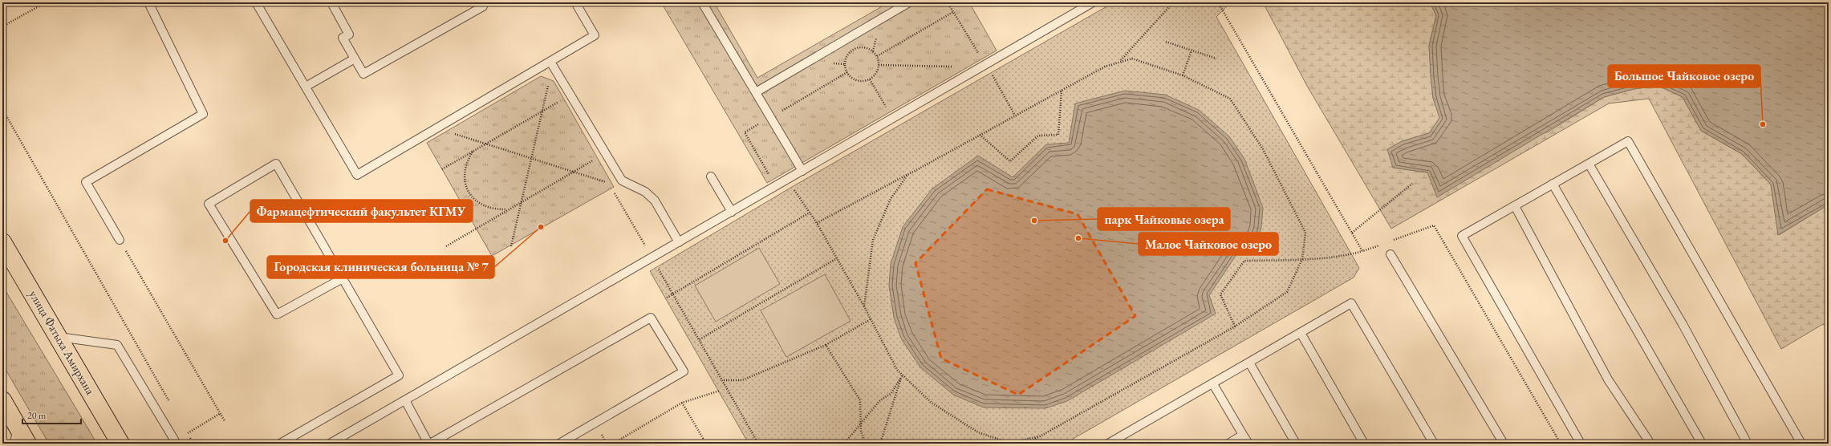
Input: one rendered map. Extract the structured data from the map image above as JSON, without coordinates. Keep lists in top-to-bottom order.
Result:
{
  "streets": {
    "main road": ["улица Фатыха Амирхана"]
  },
  "places": [
    "Большое Чайковое озеро",
    "парк Чайковые озера",
    "Городская клиническая больница № 7",
    "Малое Чайковое озеро",
    "Фармацефтический факультет КГМУ"
  ],
  "scale_bar": "20 m"
}
